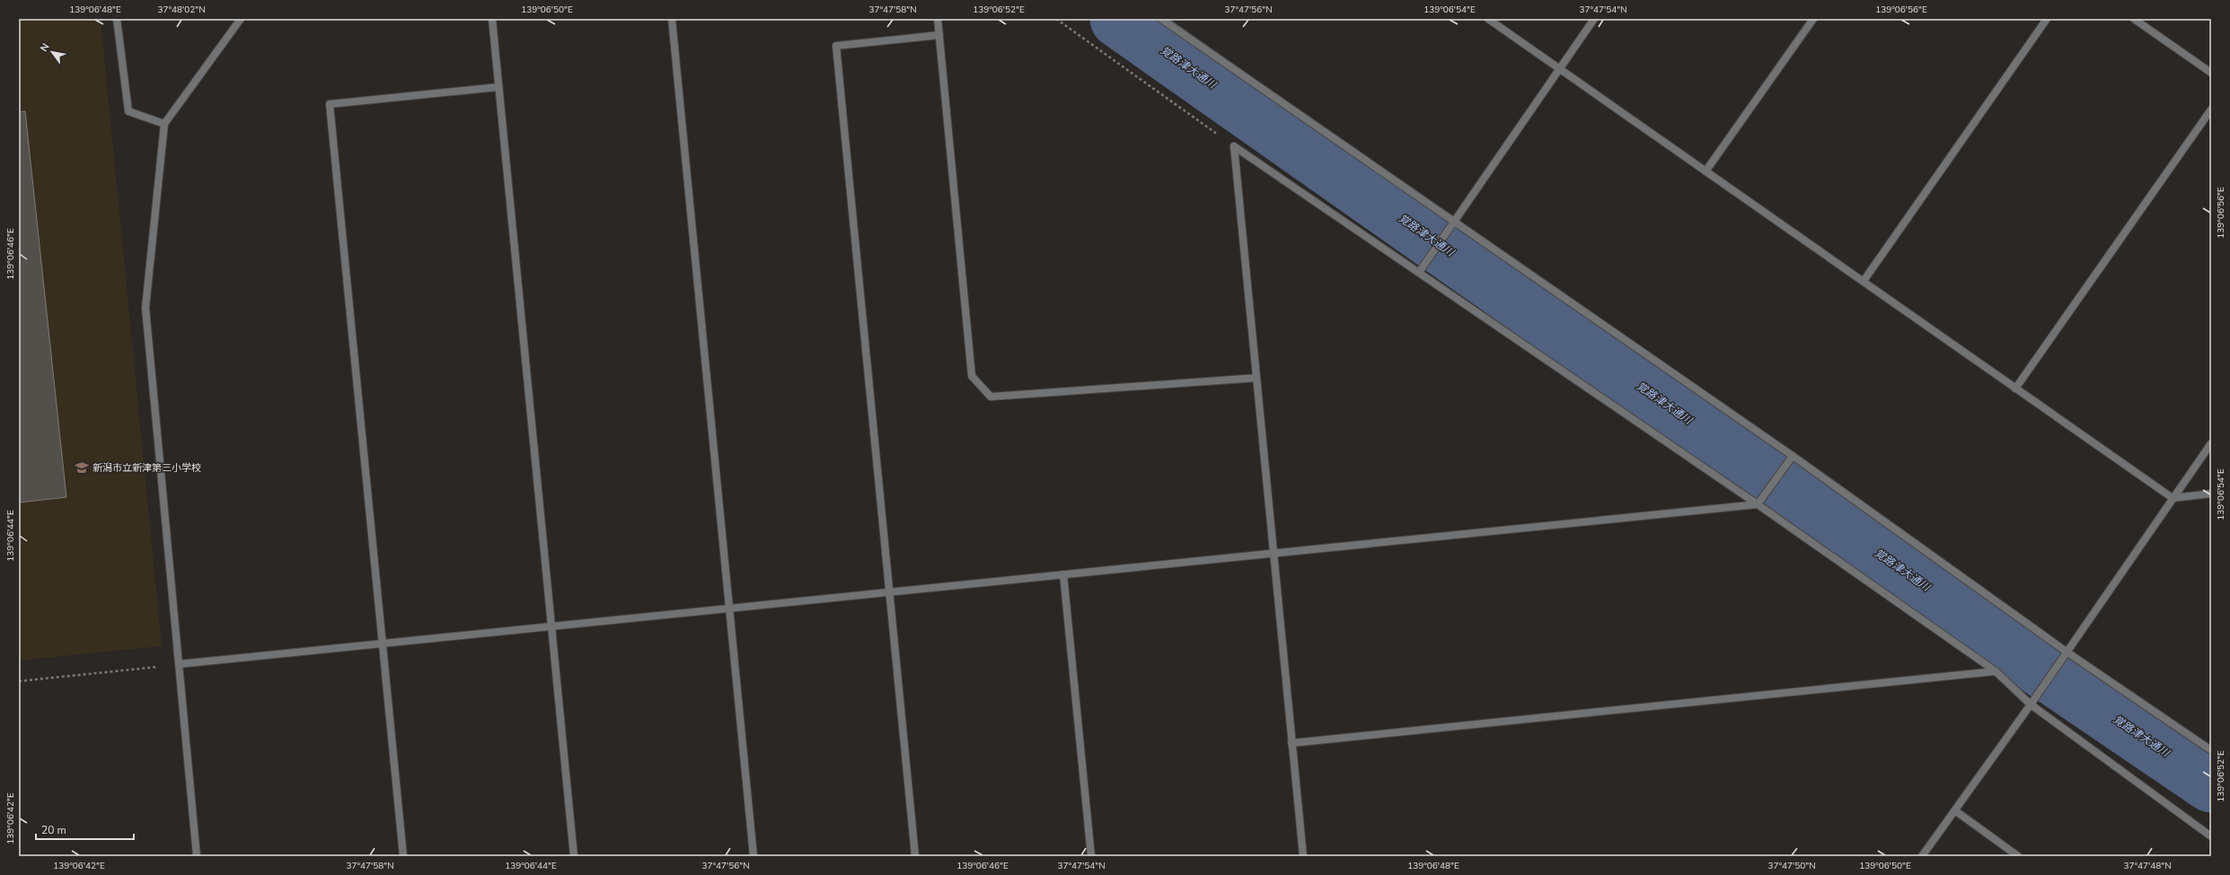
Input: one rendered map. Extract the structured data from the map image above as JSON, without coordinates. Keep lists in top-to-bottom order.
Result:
{
  "water": ["覚路津大通川"],
  "places": {
    "school or university": ["新潟市立新津第三小学校"]
  },
  "scale_bar": "20 m",
  "north": "top left",
  "coordinates": [
    "139°06'48\"E",
    "37°48'02\"N",
    "139°06'50\"E",
    "37°47'58\"N",
    "139°06'52\"E",
    "37°47'56\"N",
    "139°06'54\"E",
    "37°47'54\"N",
    "139°06'56\"E",
    "139°06'46\"E",
    "139°06'44\"E",
    "139°06'42\"E",
    "37°47'50\"N",
    "37°47'48\"N"
  ]
}
